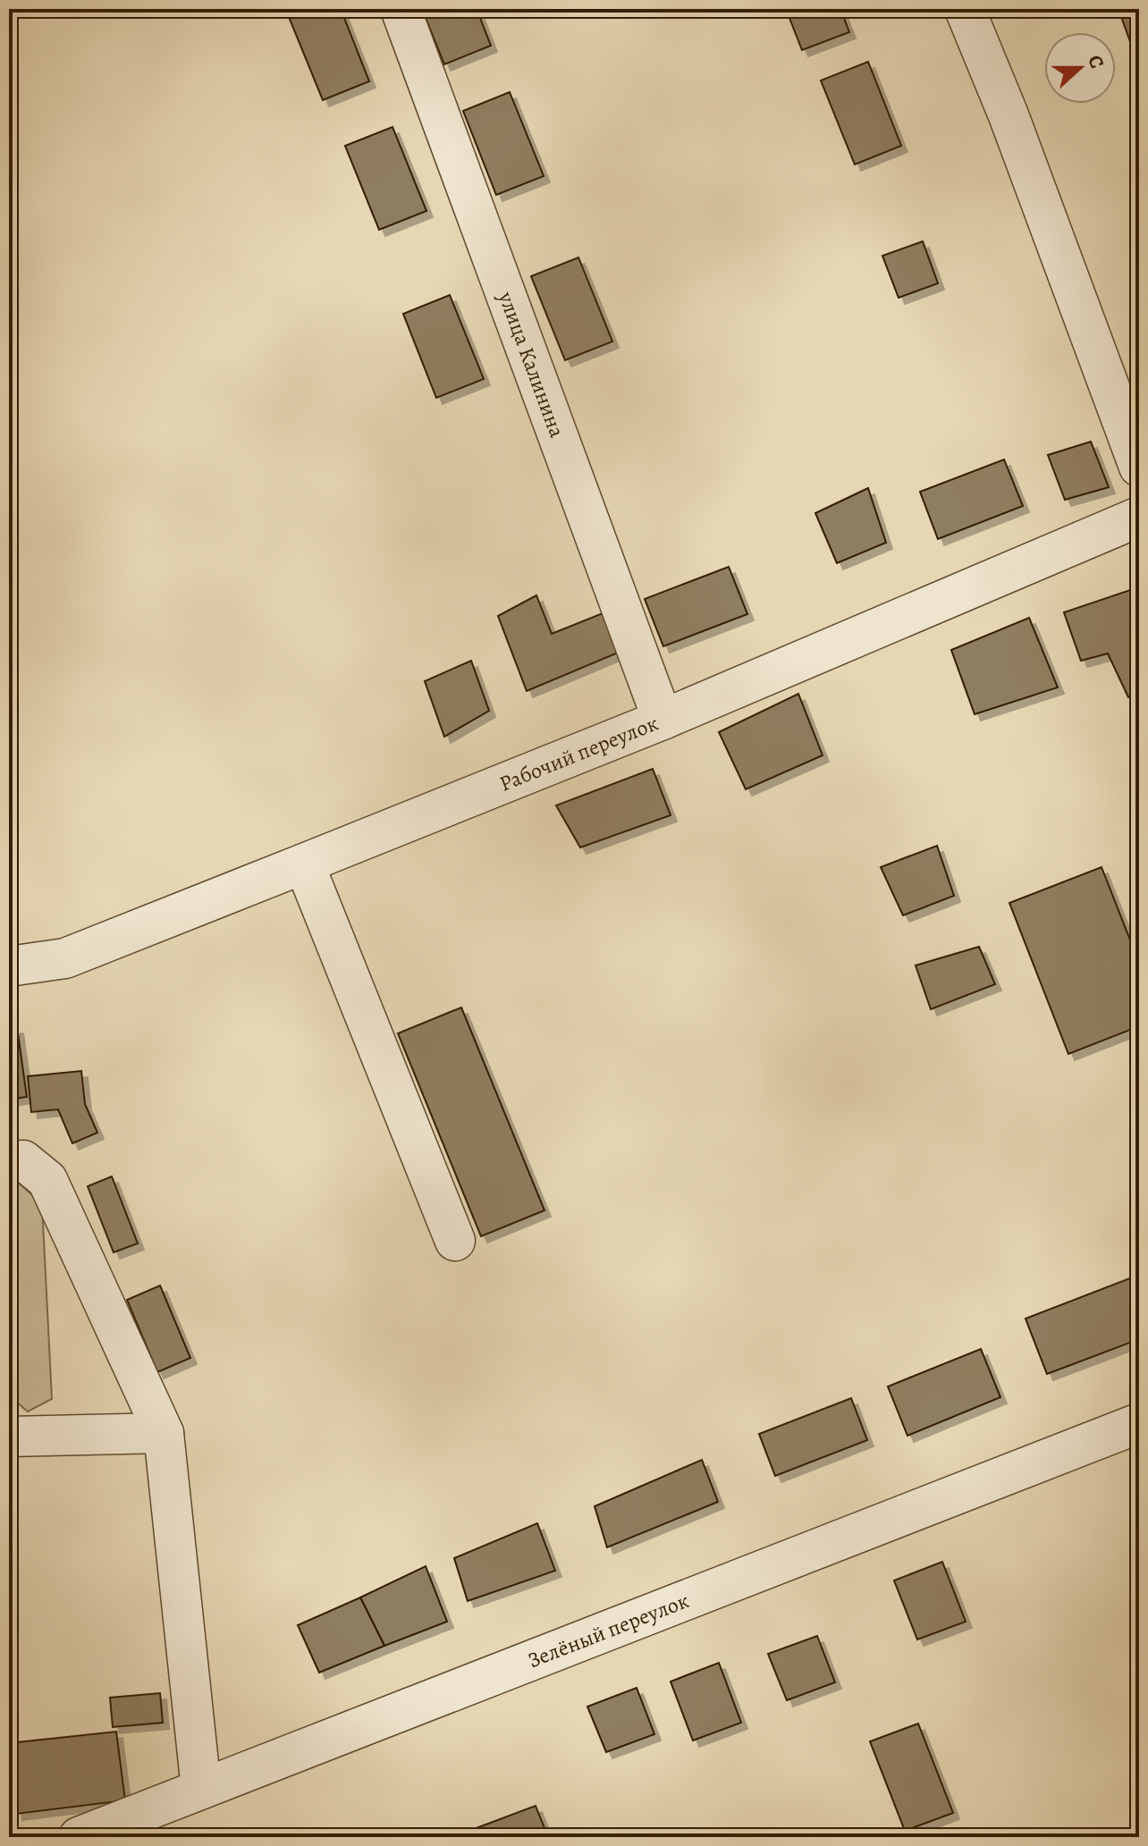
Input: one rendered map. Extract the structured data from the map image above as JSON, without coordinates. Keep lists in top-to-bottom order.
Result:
{
  "streets": {
    "street": ["улица Калинина", "Рабочий переулок", "Зелёный переулок"]
  },
  "crossings": [
    ["улица Калинина", "Рабочий переулок"]
  ],
  "north": "right"
}
